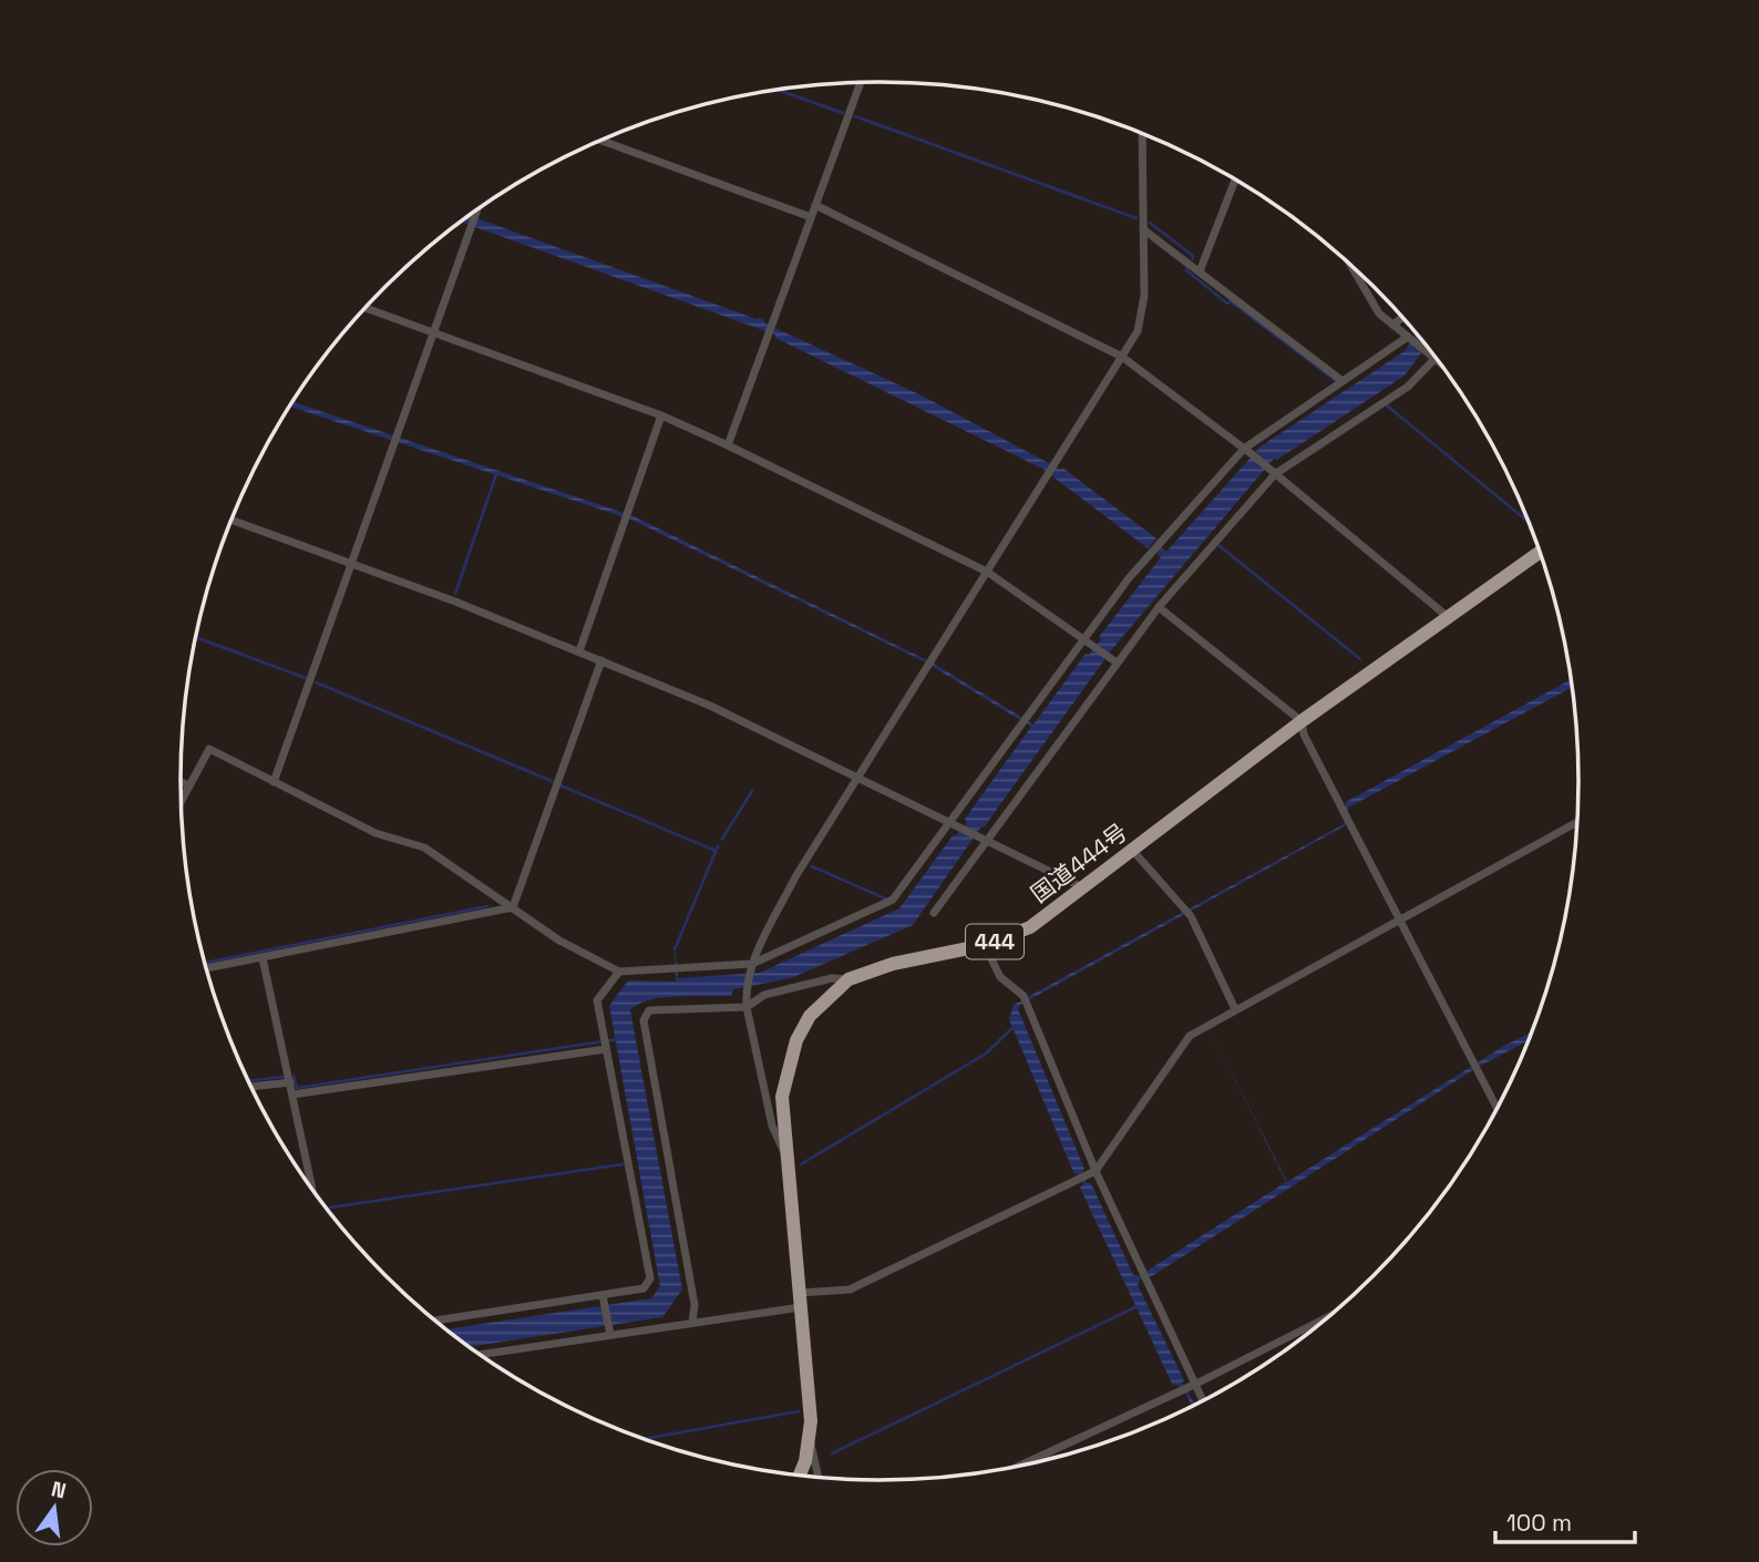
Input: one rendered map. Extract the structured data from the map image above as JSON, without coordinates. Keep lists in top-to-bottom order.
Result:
{
  "streets": {
    "highway": ["国道444号", "444"]
  },
  "scale_bar": "100 m",
  "north": "top"
}
